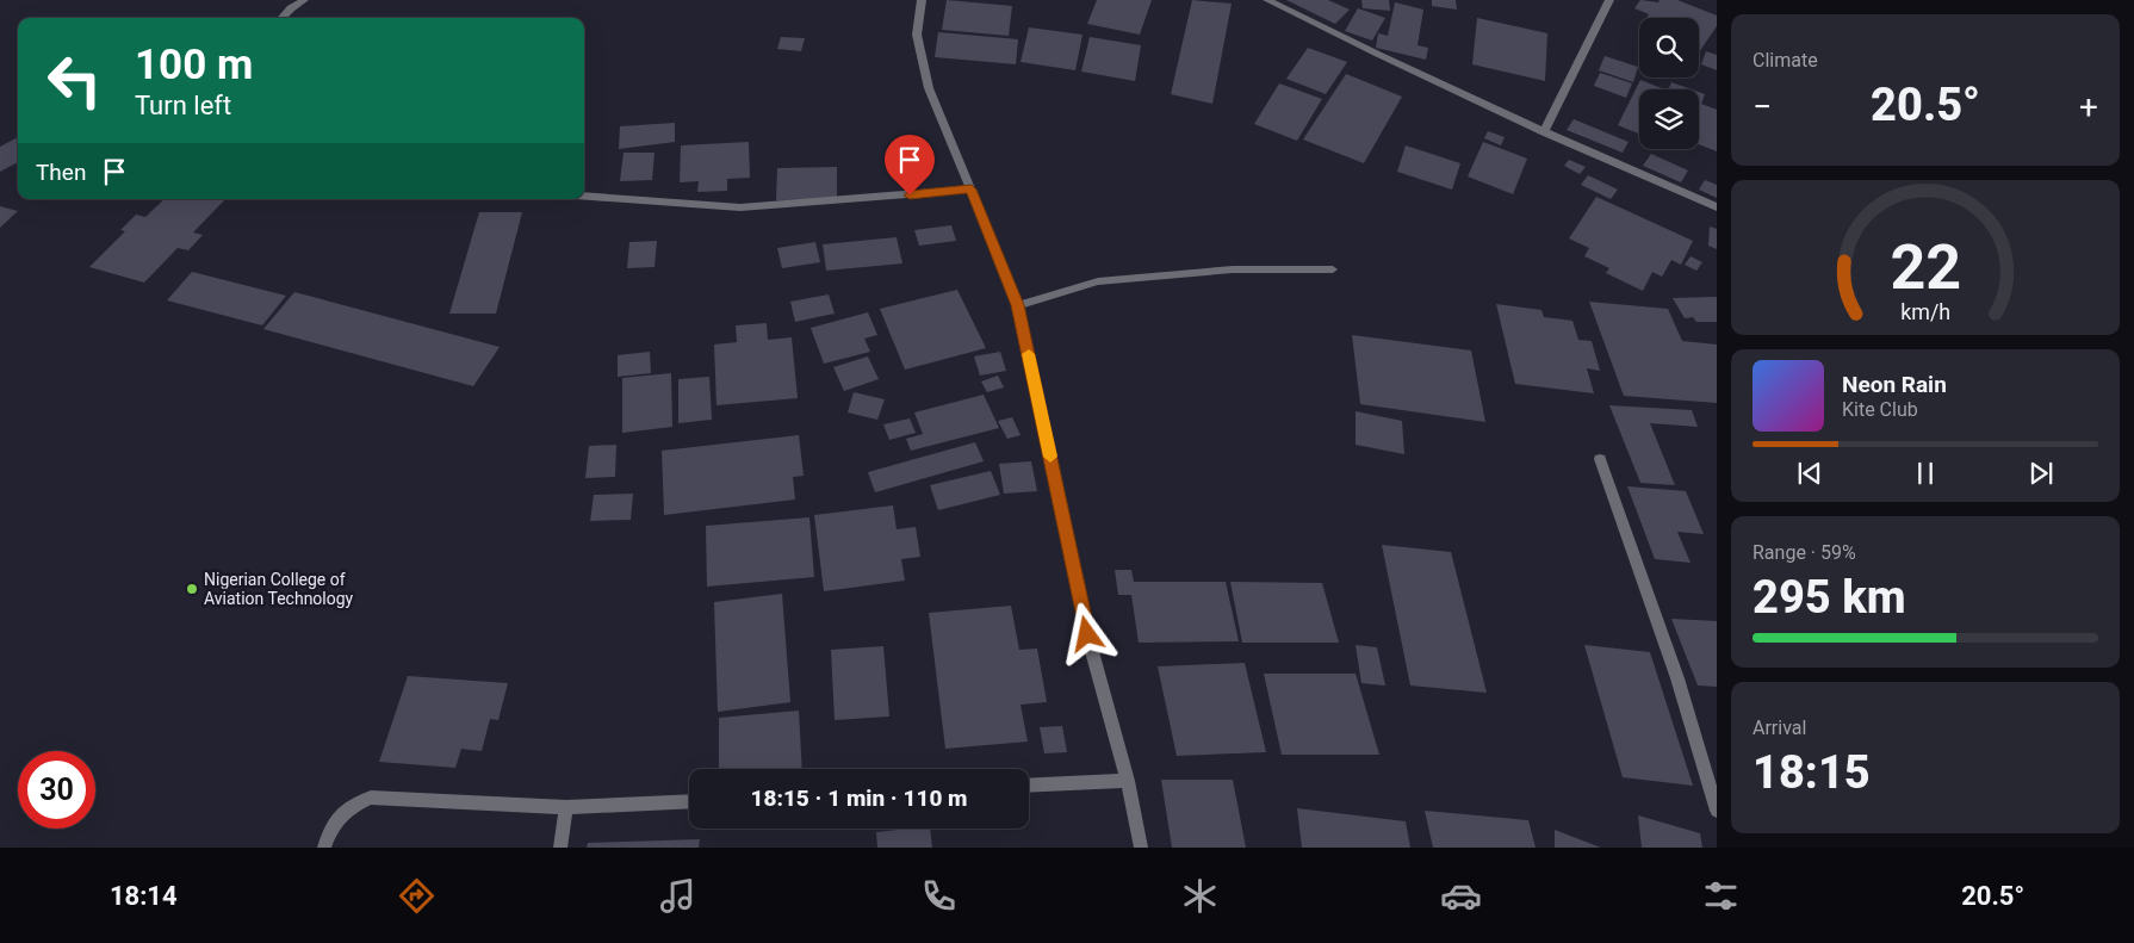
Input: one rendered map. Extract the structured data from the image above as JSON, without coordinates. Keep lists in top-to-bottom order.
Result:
{
  "places": ["Nigerian College of Aviation Technology"],
  "page": {
    "tile": [
      "Climate",
      ["Range · 59%", "295 km"],
      ["Arrival", "18:15"]
    ],
    "turn": ["100 m", "Turn left"],
    "heat": ["−", "20.5°", "+"],
    "then": "Then",
    "song": ["Neon Rain", "Kite Club"],
    "limit": "30",
    "trip": "18:15 · 1 min · 110 m",
    "tabs": ["18:14", "20.5°"],
    "gauge": ["22", "km/h"]
  }
}
